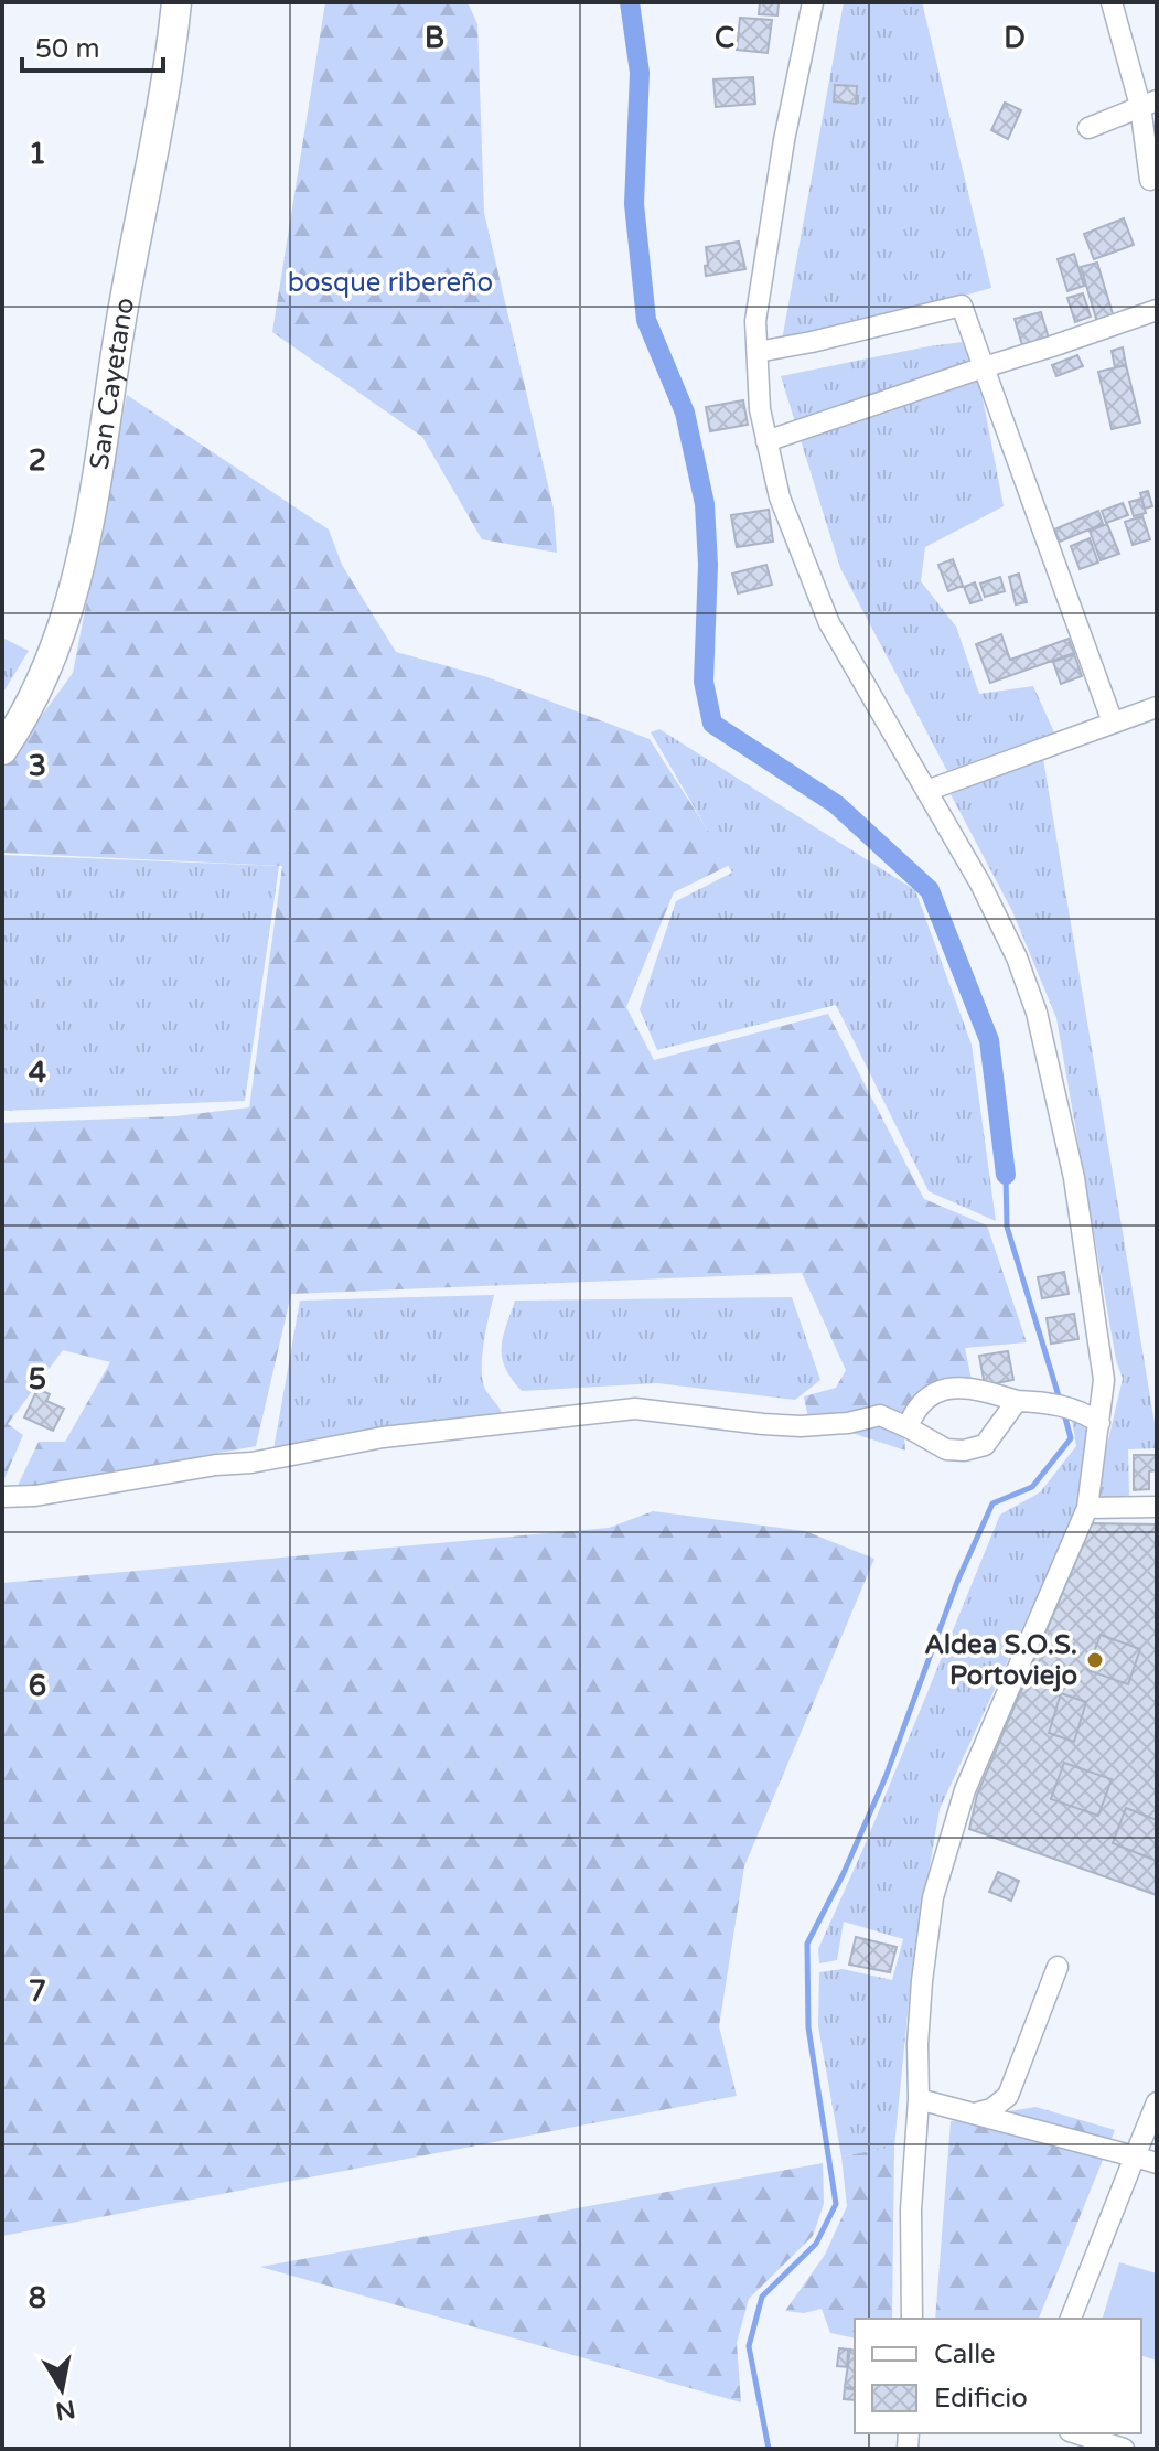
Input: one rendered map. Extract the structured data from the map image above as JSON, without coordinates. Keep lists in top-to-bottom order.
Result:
{
  "streets": {
    "main road": ["San Cayetano"]
  },
  "parks": ["bosque ribereño"],
  "places": ["Aldea S.O.S. Portoviejo"],
  "legend": ["Calle", "Edificio"],
  "scale_bar": "50 m",
  "north": "bottom",
  "grid": {
    "columns": ["B", "C", "D"],
    "rows": [
      "1",
      "2",
      "3",
      "4",
      "5",
      "6",
      "7",
      "8"
    ]
  }
}
